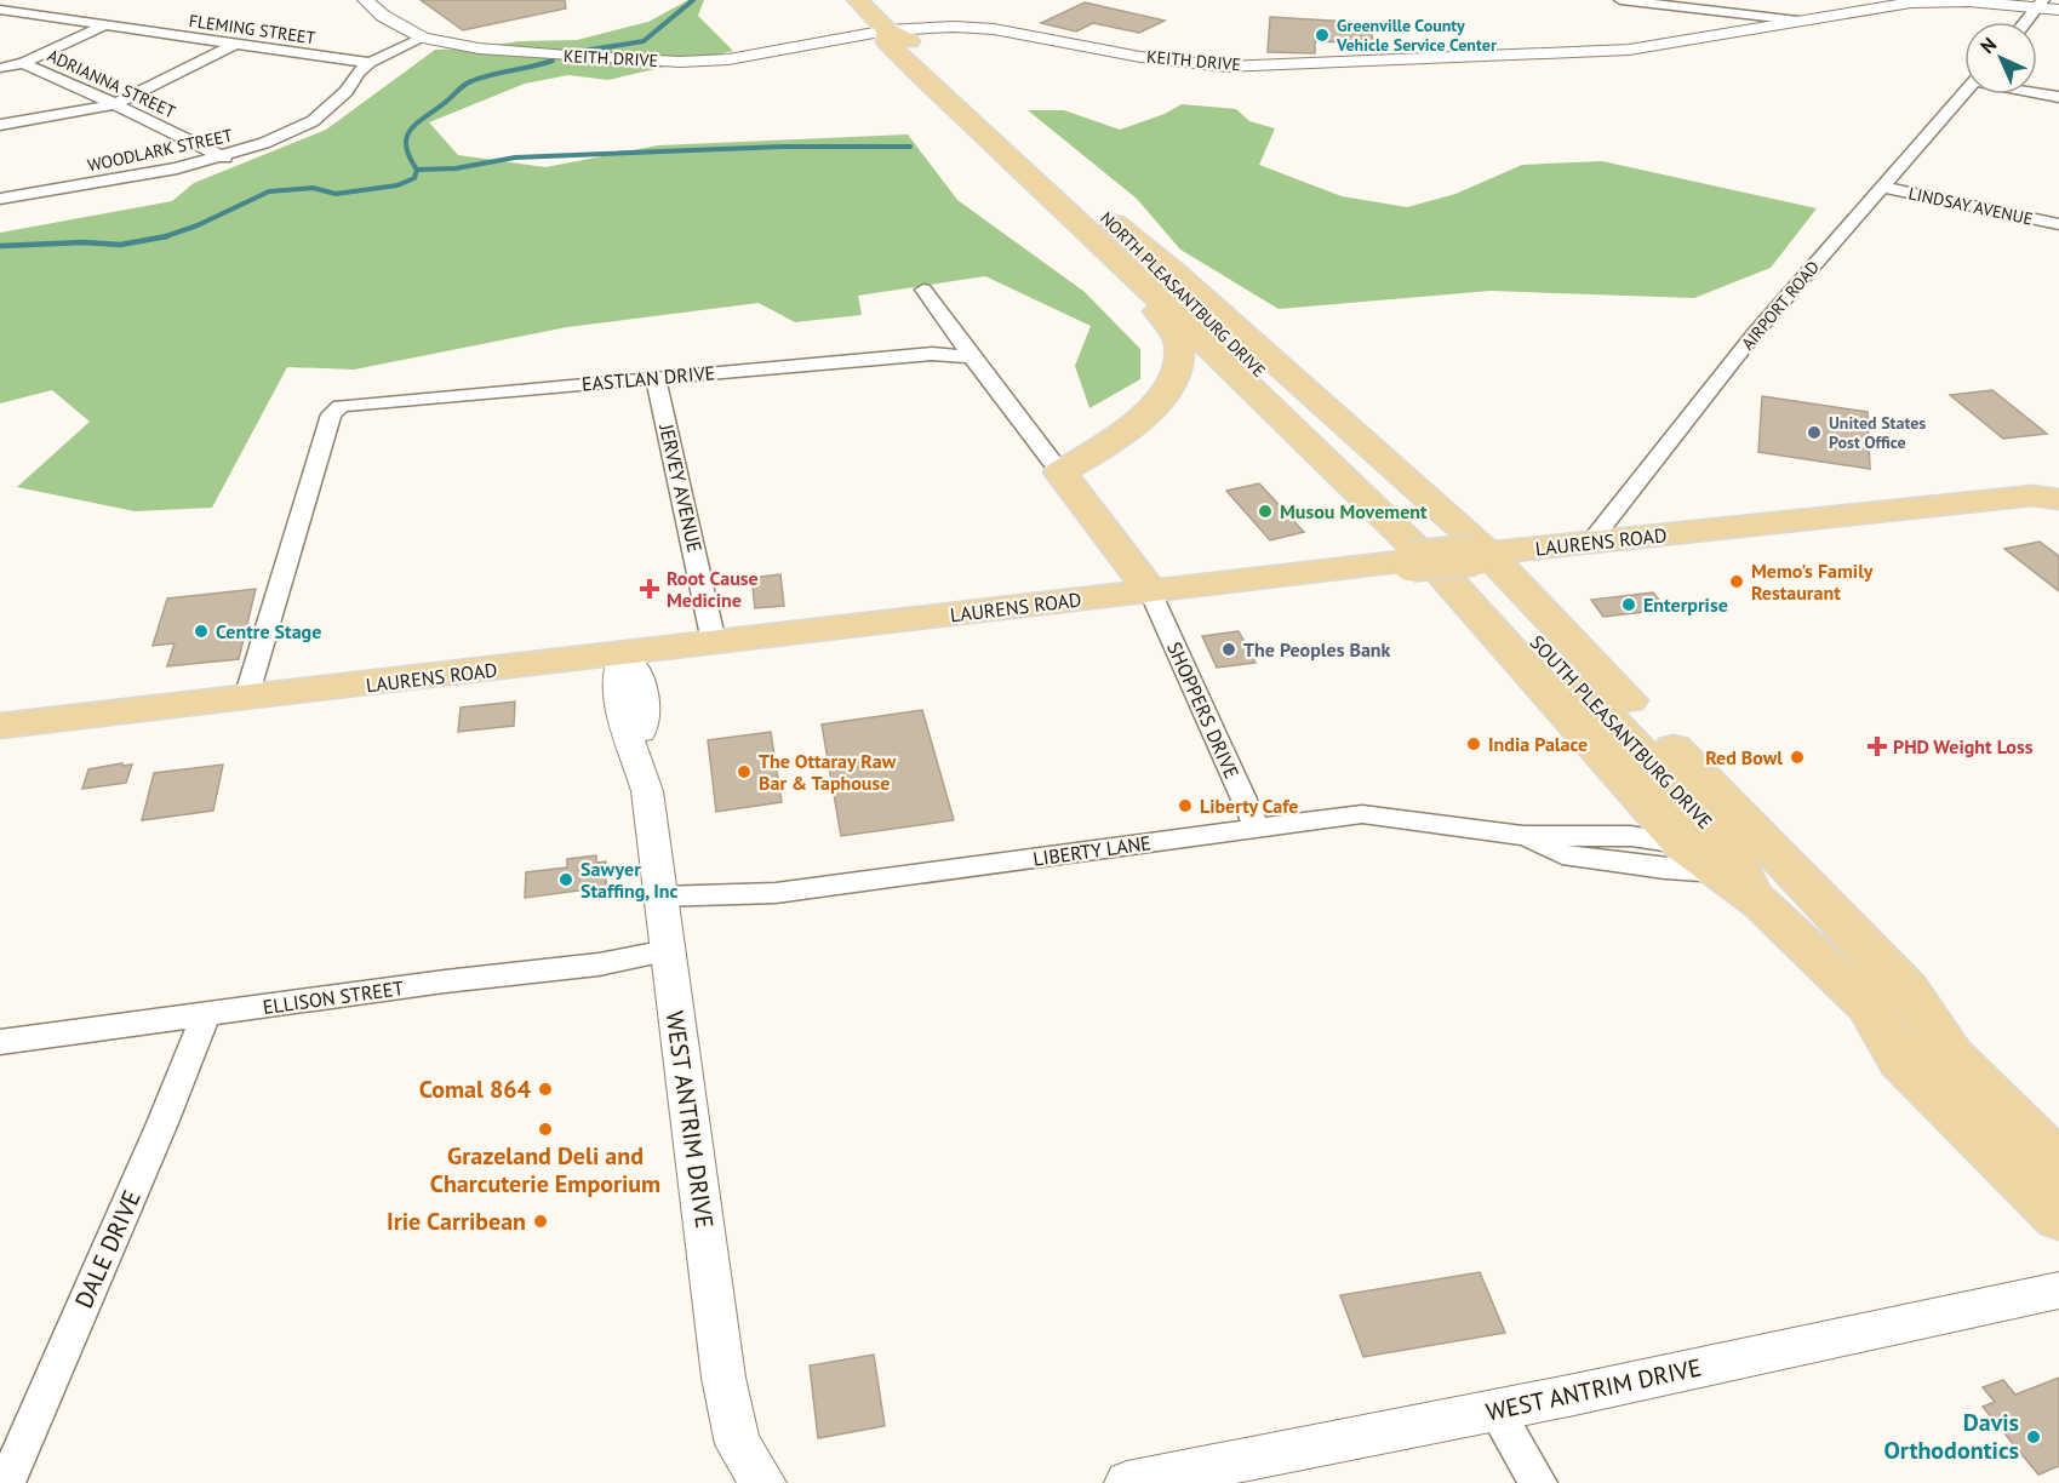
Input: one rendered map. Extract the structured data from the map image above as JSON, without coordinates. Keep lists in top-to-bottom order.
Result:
{
  "streets": {
    "main road": ["NORTH PLEASANTBURG DRIVE", "LAURENS ROAD", "SOUTH PLEASANTBURG DRIVE"],
    "street": [
      "FLEMING STREET",
      "KEITH DRIVE",
      "ADRIANNA STREET",
      "WOODLARK STREET",
      "LINDSAY AVENUE",
      "AIRPORT ROAD",
      "EASTLAN DRIVE",
      "JERVEY AVENUE",
      "SHOPPERS DRIVE",
      "LIBERTY LANE",
      "ELLISON STREET",
      "WEST ANTRIM DRIVE",
      "DALE DRIVE"
    ]
  },
  "crossings": [
    ["FLEMING STREET", "WOODLARK STREET"],
    ["KEITH DRIVE", "WOODLARK STREET"],
    ["KEITH DRIVE", "NORTH PLEASANTBURG DRIVE"],
    ["ADRIANNA STREET", "WOODLARK STREET"],
    ["LINDSAY AVENUE", "AIRPORT ROAD"],
    ["NORTH PLEASANTBURG DRIVE", "LAURENS ROAD"],
    ["NORTH PLEASANTBURG DRIVE", "SOUTH PLEASANTBURG DRIVE"],
    ["AIRPORT ROAD", "LAURENS ROAD"],
    ["EASTLAN DRIVE", "JERVEY AVENUE"],
    ["EASTLAN DRIVE", "LAURENS ROAD"],
    ["JERVEY AVENUE", "LAURENS ROAD"],
    ["LAURENS ROAD", "SHOPPERS DRIVE"],
    ["LAURENS ROAD", "SOUTH PLEASANTBURG DRIVE"],
    ["LAURENS ROAD", "WEST ANTRIM DRIVE"],
    ["SHOPPERS DRIVE", "LIBERTY LANE"],
    ["SOUTH PLEASANTBURG DRIVE", "LIBERTY LANE"],
    ["LIBERTY LANE", "WEST ANTRIM DRIVE"],
    ["ELLISON STREET", "WEST ANTRIM DRIVE"],
    ["ELLISON STREET", "DALE DRIVE"]
  ],
  "places": {
    "other": [
      "Greenville County Vehicle Service Center",
      "United States Post Office",
      "Musou Movement",
      "Memo's Family Restaurant",
      "Enterprise",
      "Centre Stage",
      "The Peoples Bank",
      "India Palace",
      "Red Bowl",
      "The Ottaray Raw Bar & Taphouse",
      "Liberty Cafe",
      "Sawyer Staffing, Inc",
      "Comal 864",
      "Grazeland Deli and Charcuterie Emporium",
      "Irie Carribean",
      "Davis Orthodontics"
    ],
    "health": ["Root Cause Medicine", "PHD Weight Loss"]
  },
  "north": "top left"
}
